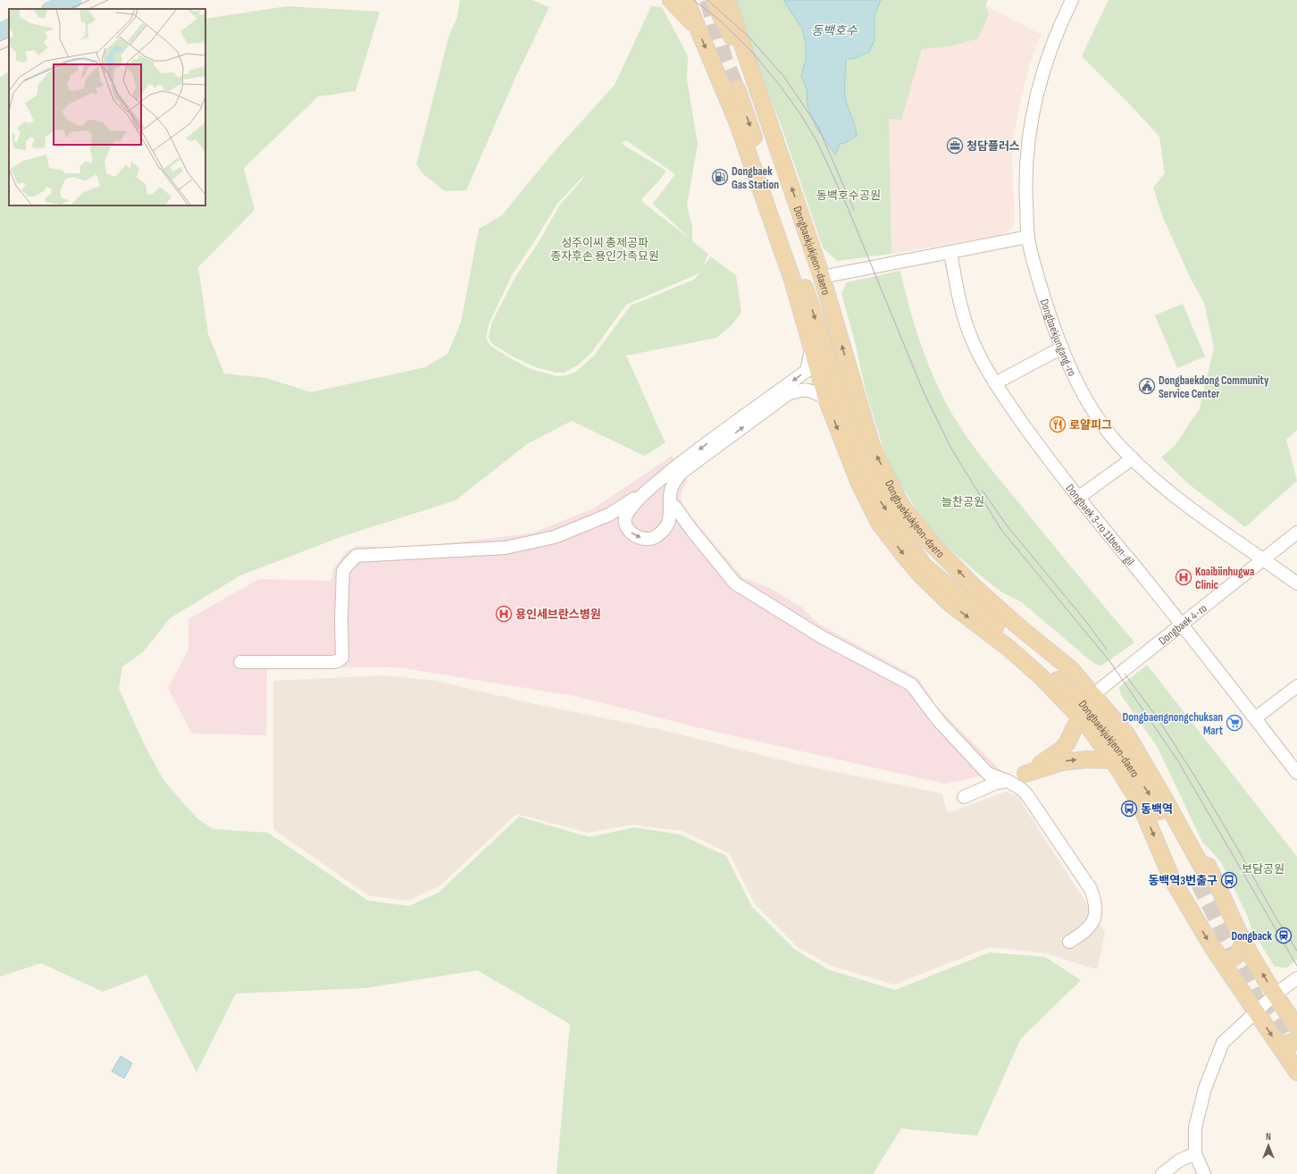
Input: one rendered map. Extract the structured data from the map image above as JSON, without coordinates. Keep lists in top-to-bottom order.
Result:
{
  "streets": {
    "main road": ["Dongbaekjukjeon-daero"],
    "street": ["Dongbaekjungang-ro", "Dongbaek 3-ro 11beon-gil", "Dongbaek 4-ro"]
  },
  "crossings": [
    ["Dongbaekjungang-ro", "Dongbaek 4-ro"],
    ["Dongbaek 3-ro 11beon-gil", "Dongbaek 4-ro"]
  ],
  "water": ["동백호수"],
  "parks": [
    "동백호수공원",
    "성주이씨 총제공파 종자후손 용인가족묘원",
    "늘찬공원",
    "보담공원"
  ],
  "places": {
    "office": ["청담플러스"],
    "fuel station": ["Dongbaek Gas Station"],
    "public building": ["Dongbaekdong Community Service Center"],
    "restaurant": ["로얄피그"],
    "hospital": ["Koaibiinhugwa Clinic", "용인세브란스병원"],
    "supermarket": ["Dongbaengnongchuksan Mart"],
    "bus stop": ["동백역", "동백역3번출구"],
    "station": ["Dongback"]
  },
  "north": "top"
}
